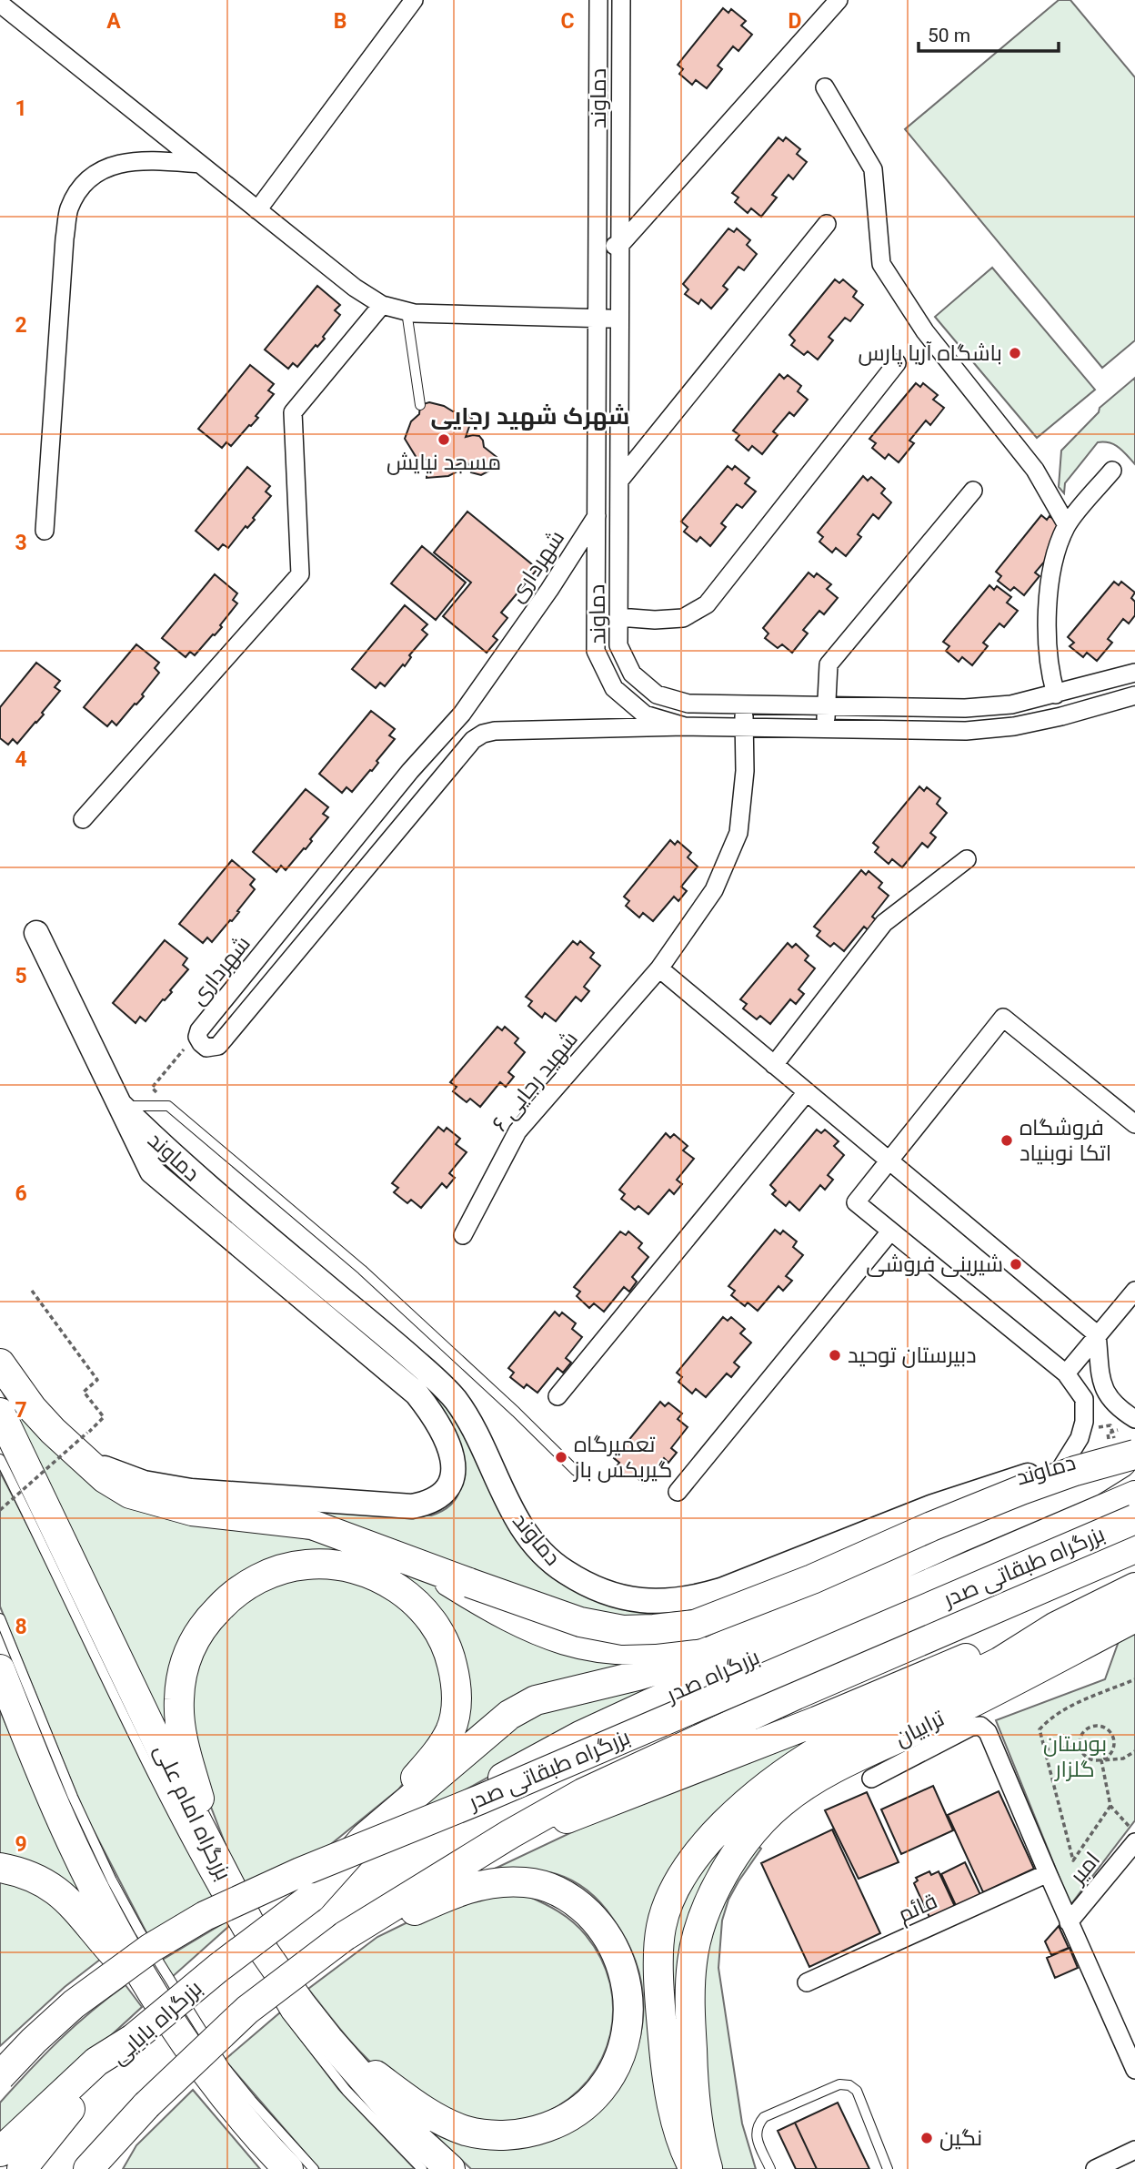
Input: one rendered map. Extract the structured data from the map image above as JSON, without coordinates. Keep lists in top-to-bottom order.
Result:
{
  "streets": {
    "highway": [
      "بزرگراه طبقاتی صدر",
      "بزرگراه صدر",
      "بزرگراه امام علی",
      "بزرگراه بابایی"
    ],
    "main road": ["دماوند"],
    "street": [
      "شهرداری",
      "شهید رجایی ۶",
      "ترابیان",
      "امیر",
      "قائم"
    ]
  },
  "crossings": [
    ["دماوند", "شهرداری"],
    ["دماوند", "شهید رجایی ۶"],
    ["بزرگراه صدر", "بزرگراه بابایی"],
    ["ترابیان", "قائم"]
  ],
  "districts": ["شهرک شهید رجایی"],
  "parks": ["بوستان گلزار"],
  "places": [
    "باشگاه آریا پارس",
    "مسجد نیایش",
    "فروشگاه اتکا نوبنیاد",
    "شیرینی فروشی",
    "دبیرستان توحید",
    "تعمیرگاه گیربکس باز",
    "نگین"
  ],
  "scale_bar": "50 m",
  "grid": {
    "columns": [
      "A",
      "B",
      "C",
      "D"
    ],
    "rows": [
      "1",
      "2",
      "3",
      "4",
      "5",
      "6",
      "7",
      "8",
      "9"
    ]
  }
}
